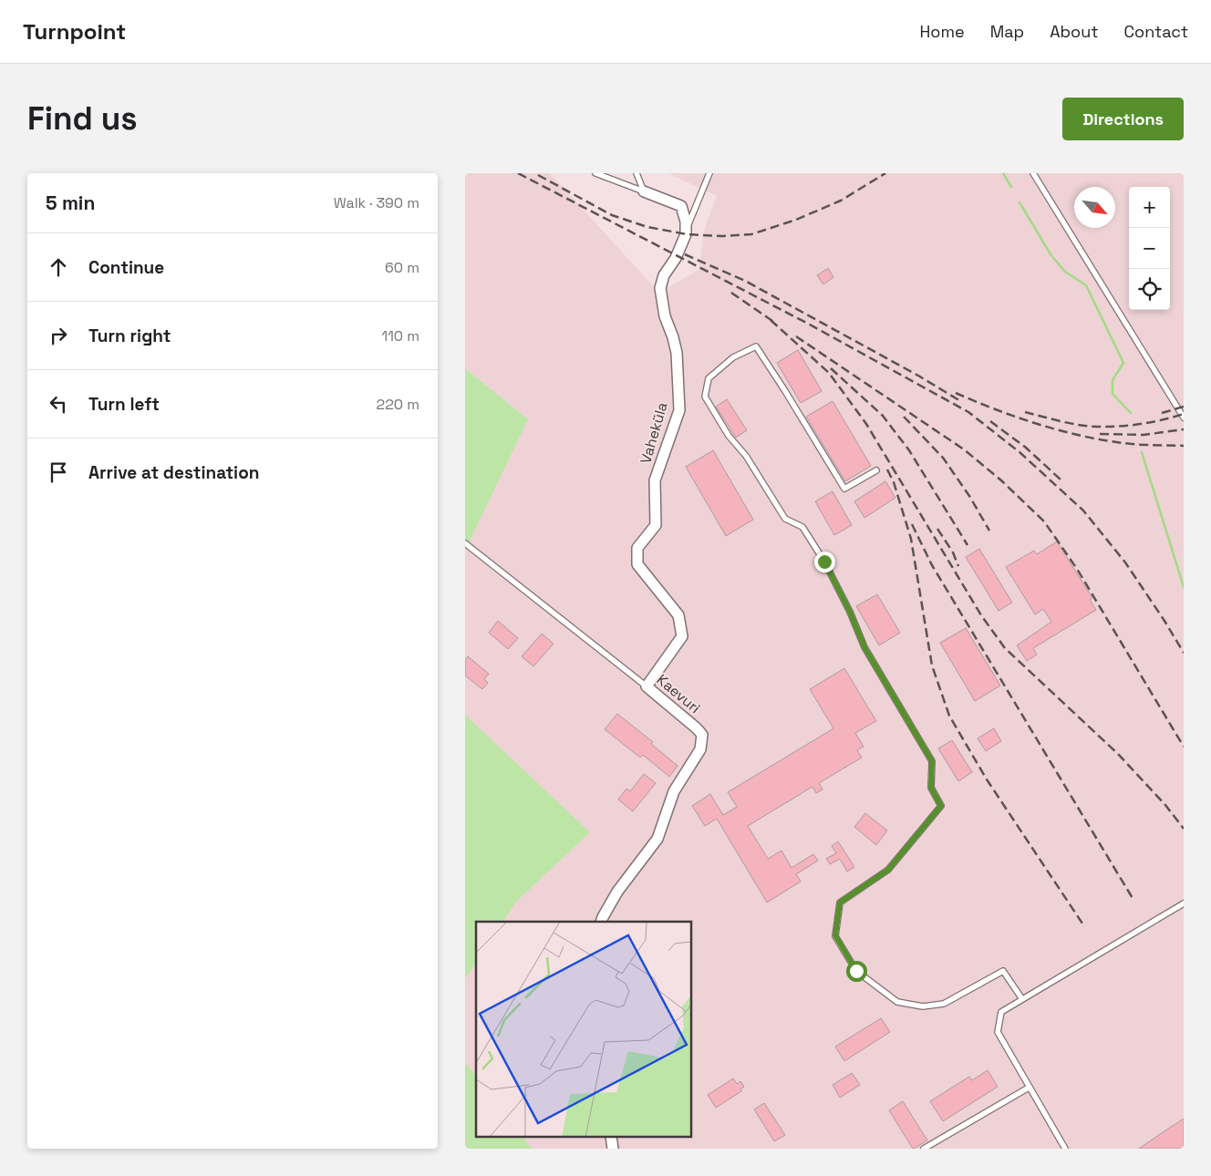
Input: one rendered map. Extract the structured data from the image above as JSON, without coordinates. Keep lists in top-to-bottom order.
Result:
{
  "streets": {
    "street": ["Vaheküla", "Kaevuri"]
  },
  "crossings": [
    ["Vaheküla", "Kaevuri"]
  ],
  "north": "bottom right",
  "page": {
    "header": "Turnpoint",
    "nav": [
      "Home",
      "Map",
      "About",
      "Contact"
    ],
    "buttons": "Directions",
    "title": "Find us",
    "heading": ["5 min", "Walk · 390 m"],
    "map_buttons": ["+", "−"],
    "list": [
      ["Continue", "60 m"],
      ["Turn right", "110 m"],
      ["Turn left", "220 m"],
      "Arrive at destination"
    ]
  }
}
